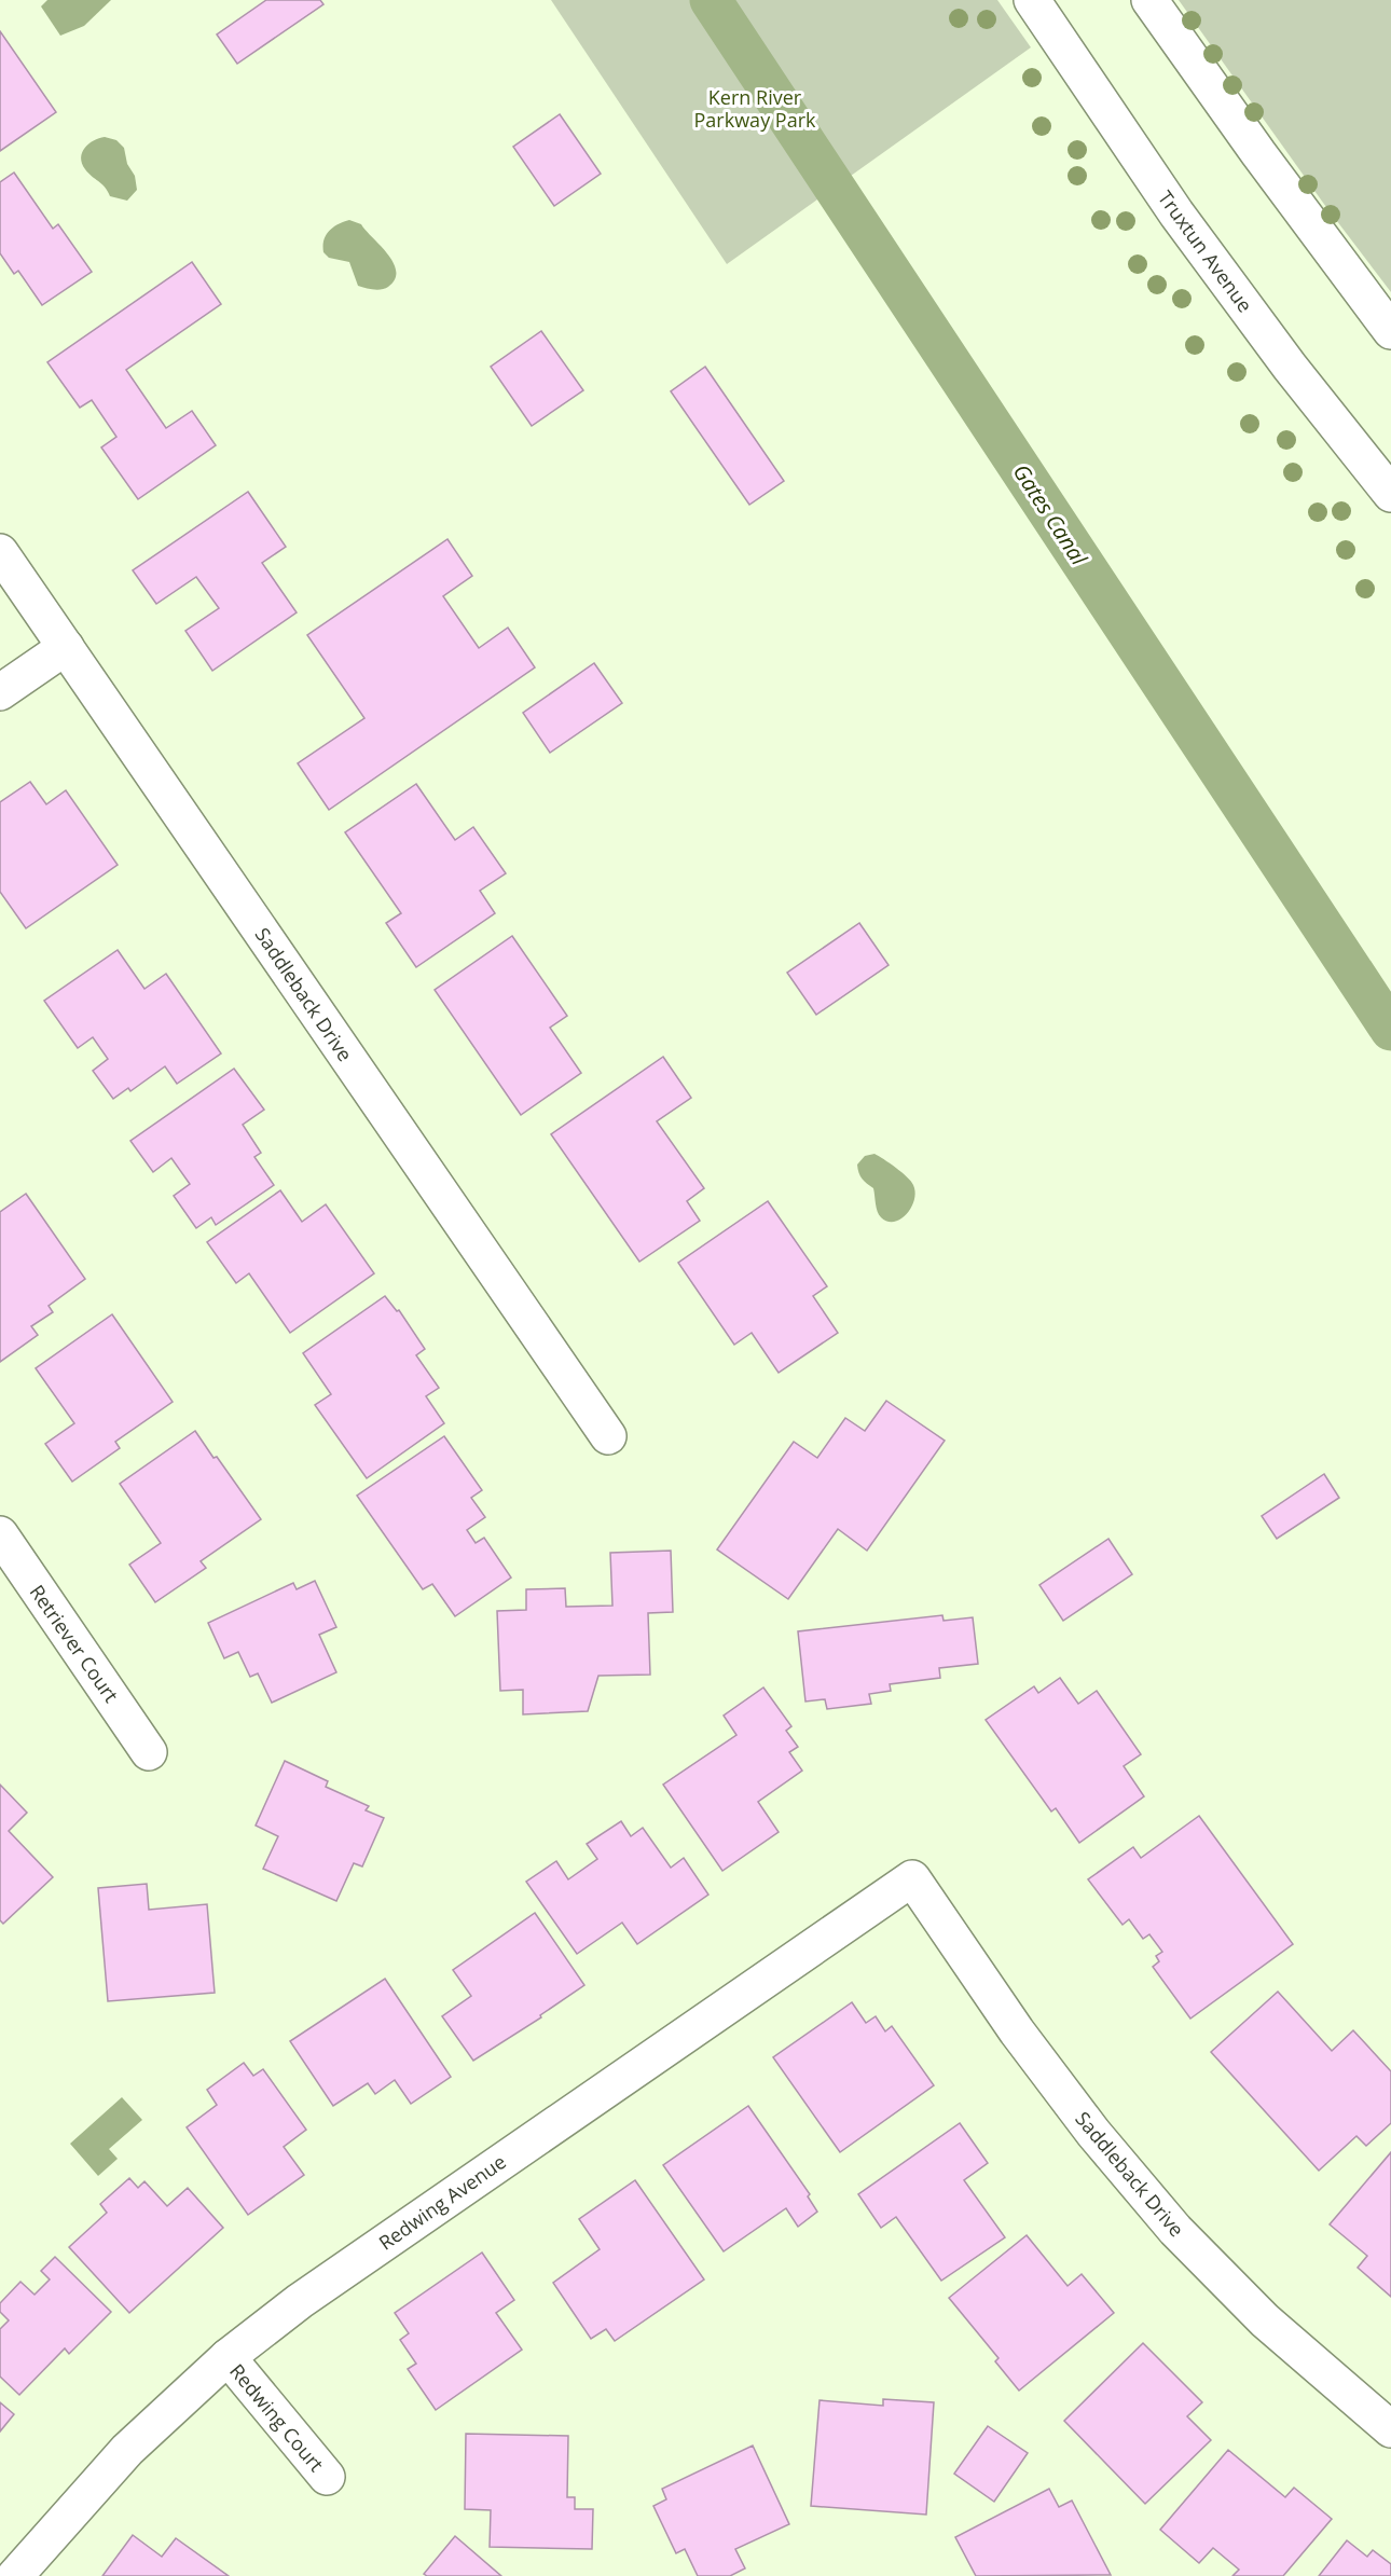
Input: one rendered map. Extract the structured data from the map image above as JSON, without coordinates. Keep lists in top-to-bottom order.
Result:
{
  "streets": {
    "street": [
      "Truxtun Avenue",
      "Saddleback Drive",
      "Retriever Court",
      "Redwing Avenue",
      "Redwing Court"
    ]
  },
  "crossings": [
    ["Saddleback Drive", "Redwing Avenue"],
    ["Redwing Avenue", "Redwing Court"]
  ],
  "water": ["Gates Canal"],
  "parks": ["Kern River Parkway Park"]
}
